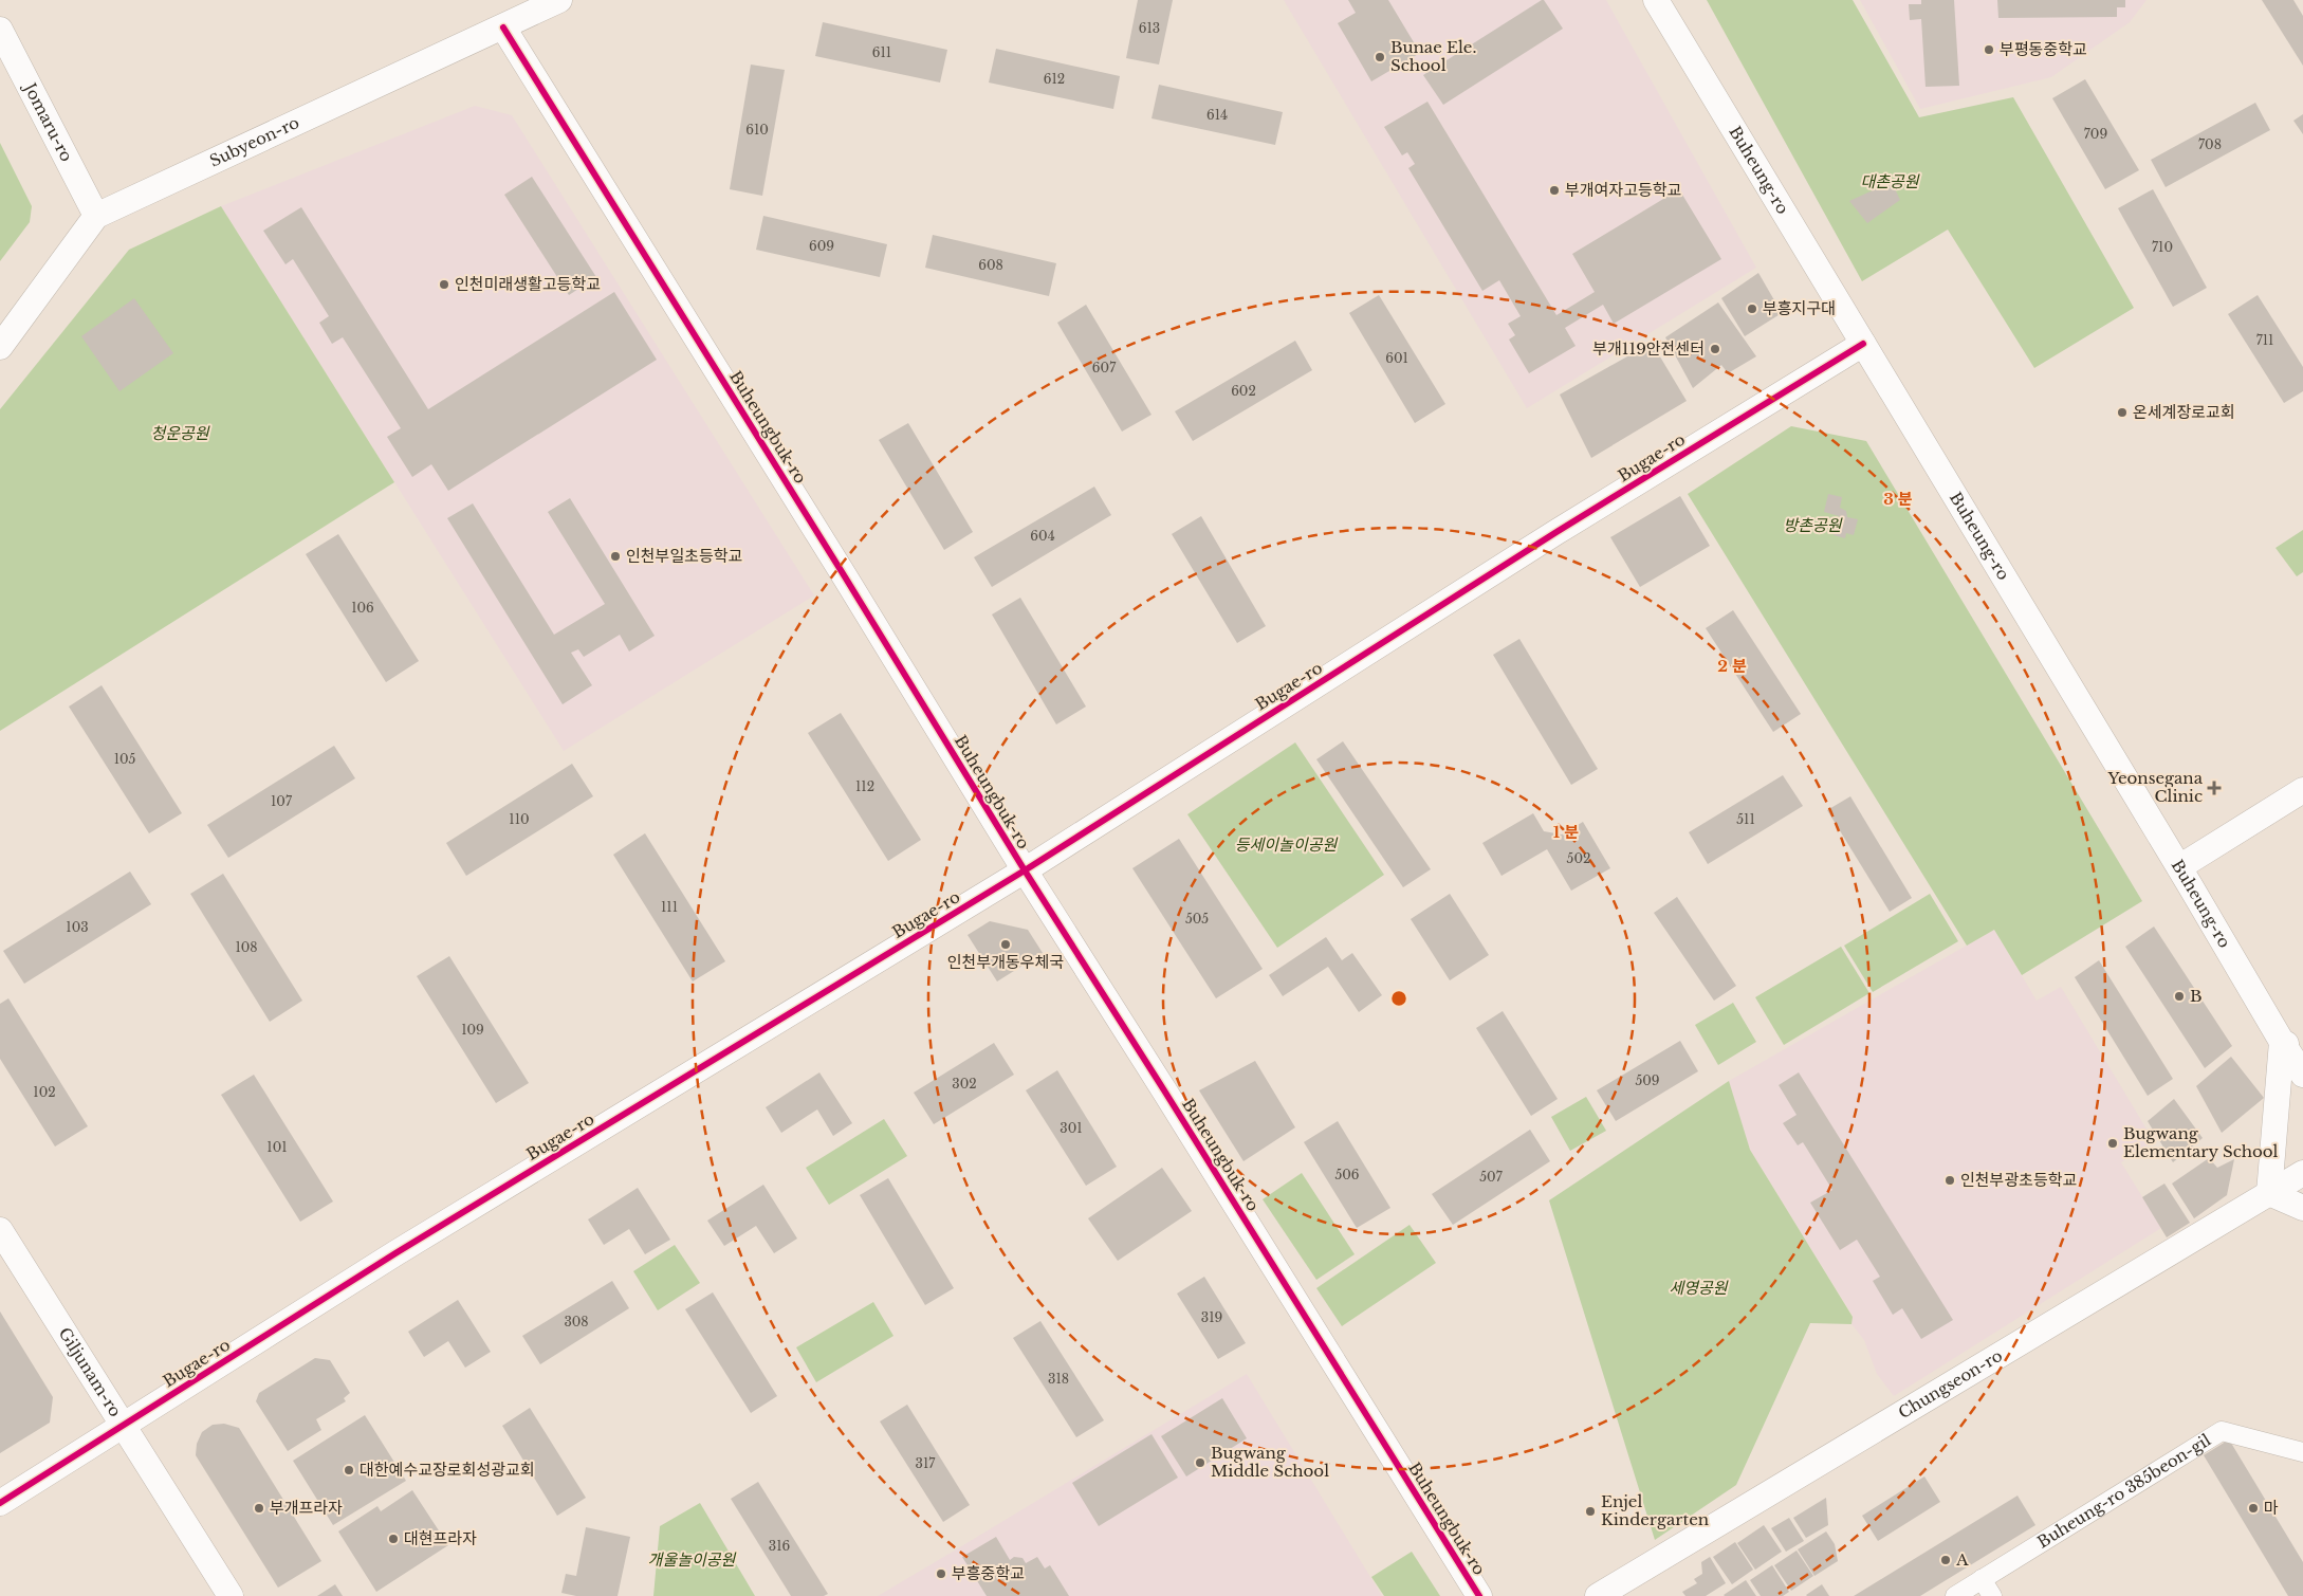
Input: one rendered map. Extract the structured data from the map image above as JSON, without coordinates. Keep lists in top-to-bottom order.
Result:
{
  "streets": {
    "street": [
      "Jomaru-ro",
      "Subyeon-ro",
      "Buheung-ro",
      "Buheungbuk-ro",
      "Bugae-ro",
      "Giljunam-ro",
      "Chungseon-ro",
      "Buheung-ro 385beon-gil"
    ]
  },
  "crossings": [
    ["Jomaru-ro", "Subyeon-ro"],
    ["Subyeon-ro", "Buheungbuk-ro"],
    ["Buheung-ro", "Bugae-ro"],
    ["Buheungbuk-ro", "Bugae-ro"],
    ["Bugae-ro", "Giljunam-ro"]
  ],
  "parks": [
    "대촌공원",
    "청운공원",
    "방촌공원",
    "등세이놀이공원",
    "세영공원",
    "개울놀이공원"
  ],
  "places": {
    "other": [
      "부평동중학교",
      "Bunae Ele. School",
      "부개여자고등학교",
      "인천미래생활고등학교",
      "부흥지구대",
      "부개119안전센터",
      "온세계장로교회",
      "인천부일초등학교",
      "인천부개동우체국",
      "B",
      "Bugwang Elementary School",
      "인천부광초등학교",
      "Bugwang Middle School",
      "대한예수교장로회성광교회",
      "부개프라자",
      "마",
      "Enjel Kindergarten",
      "대현프라자",
      "A",
      "부흥중학교"
    ],
    "health": ["Yeonsegana Clinic"]
  },
  "house_numbers": [
    "613",
    "611",
    "612",
    "614",
    "610",
    "709",
    "708",
    "609",
    "710",
    "608",
    "711",
    "601",
    "607",
    "602",
    "604",
    "106",
    "105",
    "112",
    "107",
    "110",
    "511",
    "502",
    "111",
    "505",
    "103",
    "108",
    "109",
    "509",
    "302",
    "102",
    "301",
    "101",
    "506",
    "507",
    "319",
    "308",
    "318",
    "317",
    "316"
  ],
  "rings": ["3 분", "2 분", "1 분"]
}
